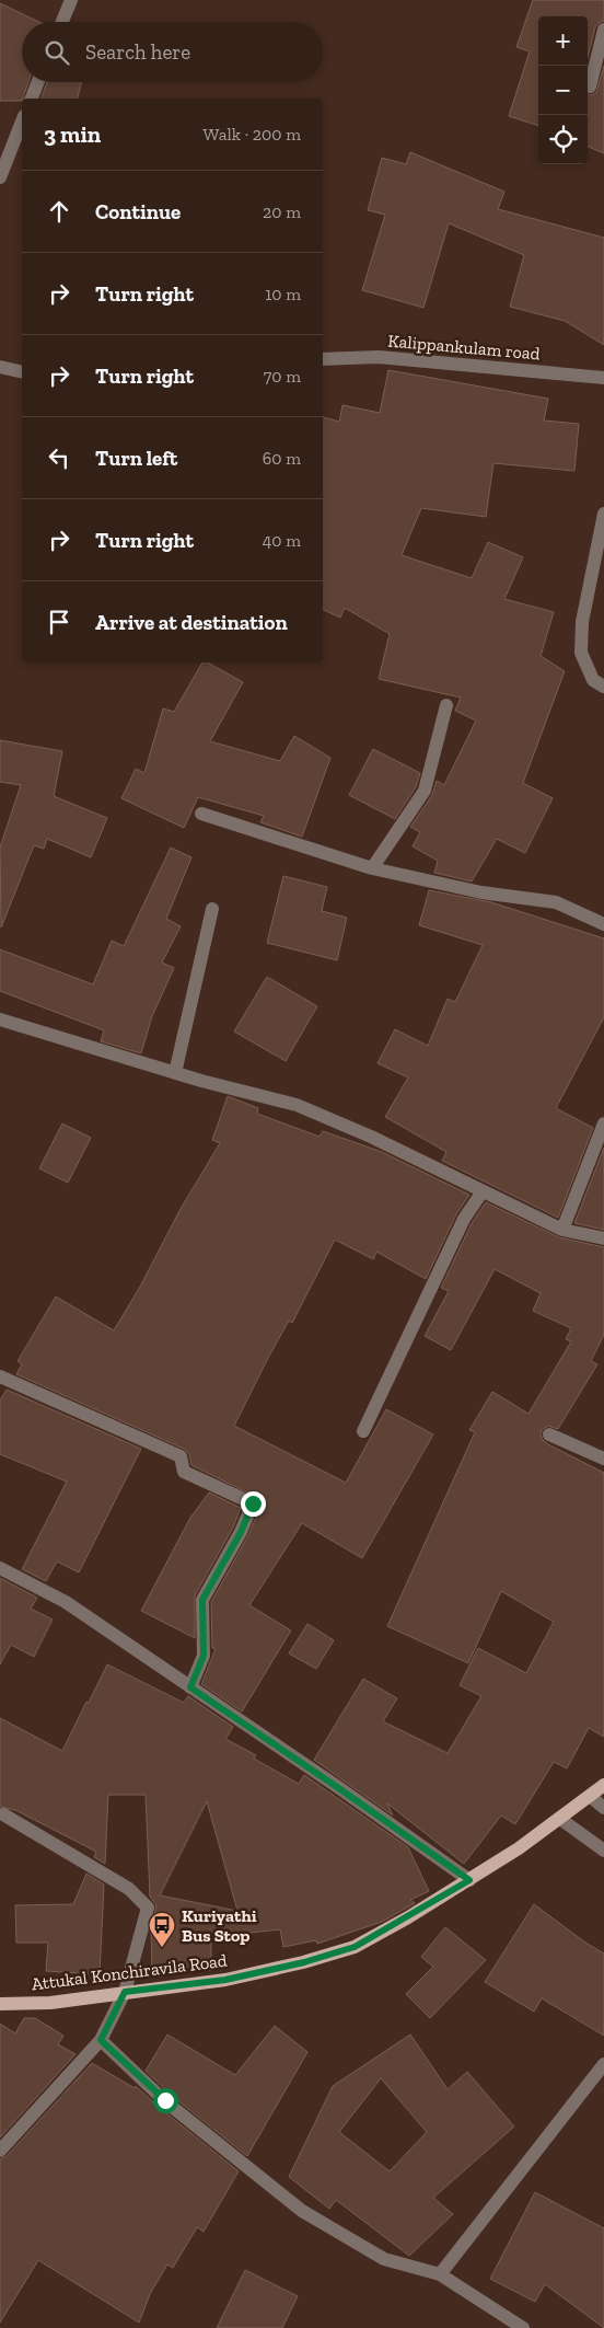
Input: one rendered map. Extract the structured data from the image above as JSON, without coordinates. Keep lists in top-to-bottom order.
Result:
{
  "streets": {
    "main road": ["Attukal Konchiravila Road"],
    "street": ["Kalippankulam road"]
  },
  "places": {
    "bus stop": ["Kuriyathi Bus Stop"]
  },
  "page": {
    "map_buttons": ["+", "−"],
    "search": "Search here",
    "heading": ["3 min", "Walk · 200 m"],
    "list": [
      ["Continue", "20 m"],
      ["Turn right", "10 m"],
      ["Turn right", "70 m"],
      ["Turn left", "60 m"],
      ["Turn right", "40 m"],
      "Arrive at destination"
    ]
  }
}
